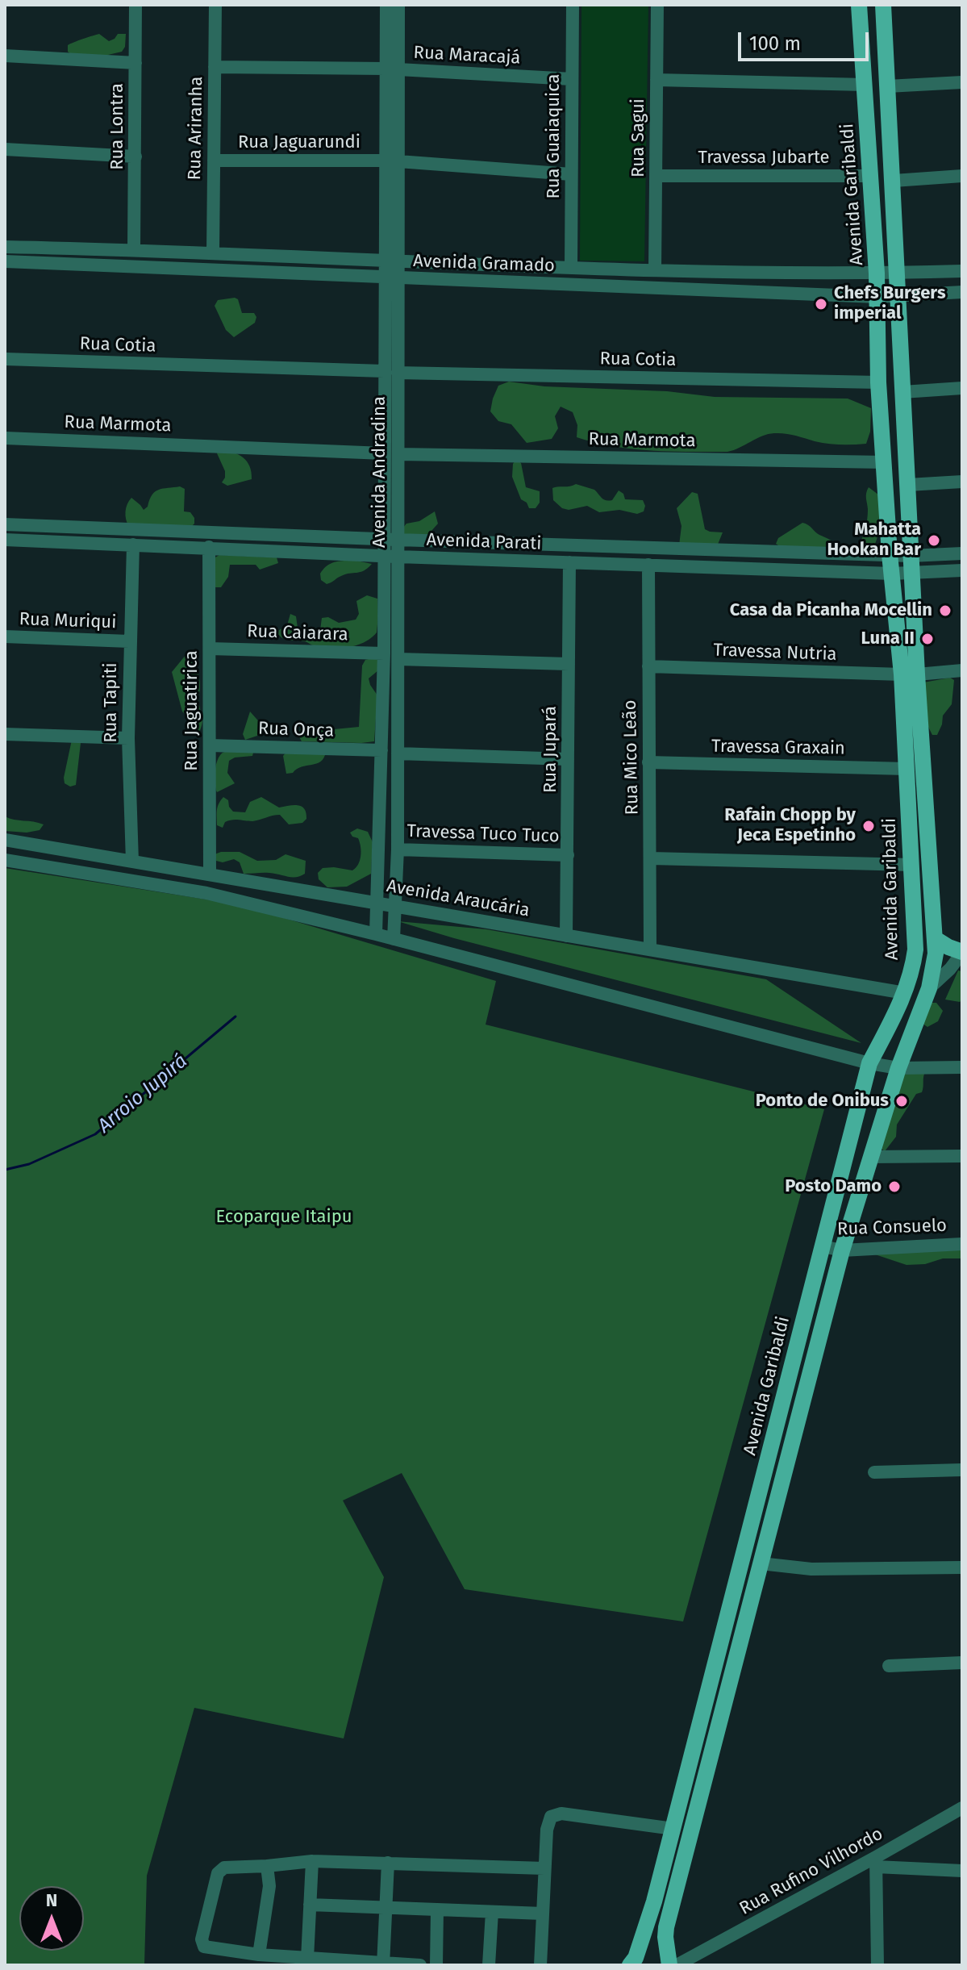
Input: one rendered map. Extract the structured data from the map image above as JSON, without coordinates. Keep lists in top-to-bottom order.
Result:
{
  "streets": {
    "main road": ["Avenida Garibaldi"],
    "street": [
      "Rua Maracajá",
      "Rua Lontra",
      "Rua Ariranha",
      "Rua Guaiaquica",
      "Rua Sagui",
      "Rua Jaguarundi",
      "Travessa Jubarte",
      "Avenida Gramado",
      "Rua Cotia",
      "Rua Marmota",
      "Avenida Andradina",
      "Avenida Parati",
      "Rua Muriqui",
      "Rua Caiarara",
      "Travessa Nutria",
      "Rua Tapiti",
      "Rua Jaguatirica",
      "Rua Onça",
      "Travessa Graxain",
      "Rua Jupará",
      "Rua Mico Leão",
      "Travessa Tuco Tuco",
      "Avenida Araucária",
      "Rua Consuelo",
      "Rua Rufino Vilhordo"
    ]
  },
  "crossings": [
    ["Rua Maracajá", "Rua Ariranha"],
    ["Rua Maracajá", "Rua Guaiaquica"],
    ["Rua Maracajá", "Avenida Andradina"],
    ["Rua Lontra", "Avenida Gramado"],
    ["Rua Ariranha", "Rua Jaguarundi"],
    ["Rua Ariranha", "Avenida Gramado"],
    ["Rua Guaiaquica", "Rua Jaguarundi"],
    ["Rua Guaiaquica", "Avenida Gramado"],
    ["Rua Sagui", "Travessa Jubarte"],
    ["Rua Sagui", "Avenida Gramado"],
    ["Rua Jaguarundi", "Avenida Andradina"],
    ["Travessa Jubarte", "Avenida Garibaldi"],
    ["Avenida Garibaldi", "Avenida Gramado"],
    ["Avenida Garibaldi", "Rua Cotia"],
    ["Avenida Garibaldi", "Rua Marmota"],
    ["Avenida Garibaldi", "Avenida Parati"],
    ["Avenida Garibaldi", "Travessa Nutria"],
    ["Avenida Garibaldi", "Travessa Graxain"],
    ["Avenida Garibaldi", "Avenida Araucária"],
    ["Avenida Garibaldi", "Rua Consuelo"],
    ["Avenida Gramado", "Avenida Andradina"],
    ["Rua Cotia", "Avenida Andradina"],
    ["Rua Marmota", "Avenida Andradina"],
    ["Avenida Andradina", "Avenida Parati"],
    ["Avenida Andradina", "Rua Caiarara"],
    ["Avenida Andradina", "Rua Onça"],
    ["Avenida Andradina", "Travessa Tuco Tuco"],
    ["Avenida Andradina", "Avenida Araucária"],
    ["Avenida Parati", "Rua Tapiti"],
    ["Avenida Parati", "Rua Jaguatirica"],
    ["Avenida Parati", "Rua Jupará"],
    ["Avenida Parati", "Rua Mico Leão"],
    ["Rua Muriqui", "Rua Tapiti"],
    ["Rua Caiarara", "Rua Jaguatirica"],
    ["Travessa Nutria", "Rua Mico Leão"],
    ["Rua Tapiti", "Avenida Araucária"],
    ["Rua Jaguatirica", "Rua Onça"],
    ["Rua Jaguatirica", "Avenida Araucária"],
    ["Travessa Graxain", "Rua Mico Leão"],
    ["Rua Jupará", "Travessa Tuco Tuco"],
    ["Rua Jupará", "Avenida Araucária"],
    ["Rua Mico Leão", "Avenida Araucária"]
  ],
  "water": ["Arroio Jupirá"],
  "parks": ["Ecoparque Itaipu"],
  "places": [
    "Chefs Burgers imperial",
    "Mahatta Hookan Bar",
    "Casa da Picanha Mocellin",
    "Luna II",
    "Rafain Chopp by Jeca Espetinho",
    "Ponto de Onibus",
    "Posto Damo"
  ],
  "scale_bar": "100 m",
  "north": "top"
}
